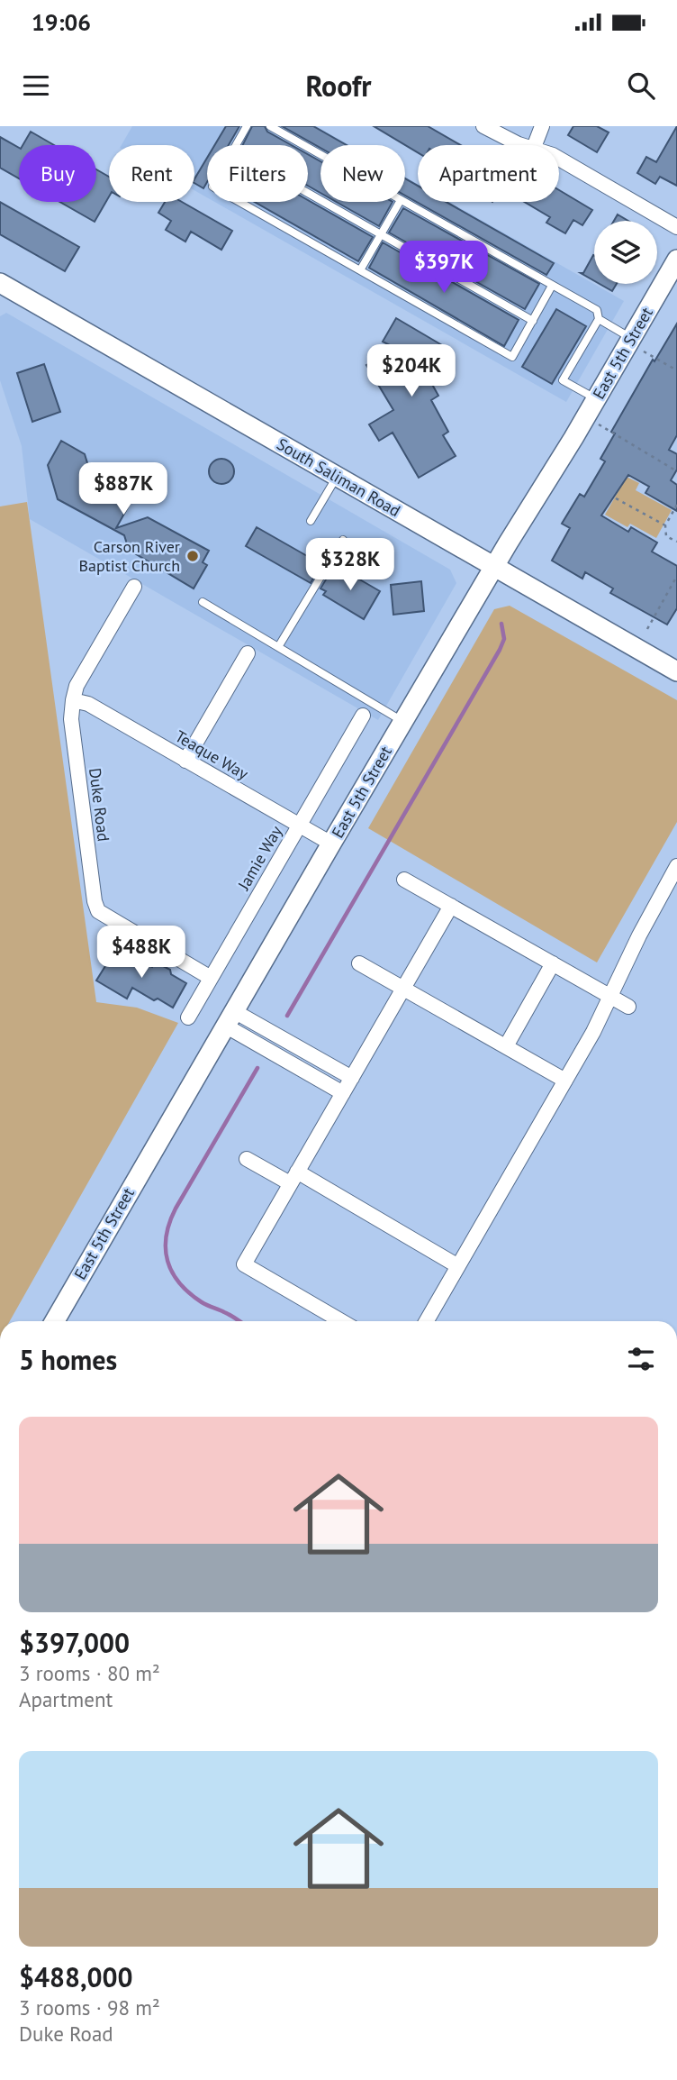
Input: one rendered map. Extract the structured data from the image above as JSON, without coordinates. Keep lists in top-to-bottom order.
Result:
{
  "streets": {
    "main road": ["East 5th Street", "South Saliman Road"],
    "street": ["Teaque Way", "Duke Road", "Jamie Way"]
  },
  "crossings": [
    ["East 5th Street", "South Saliman Road"],
    ["East 5th Street", "Teaque Way"],
    ["Teaque Way", "Duke Road"],
    ["Teaque Way", "Jamie Way"],
    ["Duke Road", "Jamie Way"]
  ],
  "places": ["Carson River Baptist Church"],
  "page": {
    "status": "19:06",
    "header": "Roofr",
    "chip": [
      "Buy",
      "Rent",
      "Filters",
      "New",
      "Apartment"
    ],
    "price": [
      "$397K",
      "$204K",
      "$887K",
      "$328K",
      "$488K"
    ],
    "heading": "5 homes",
    "list": [
      {
        "name": "$397,000",
        "note": "3 rooms · 80 m² · Apartment"
      },
      {
        "name": "$488,000",
        "note": "3 rooms · 98 m² · Duke Road"
      }
    ]
  }
}
